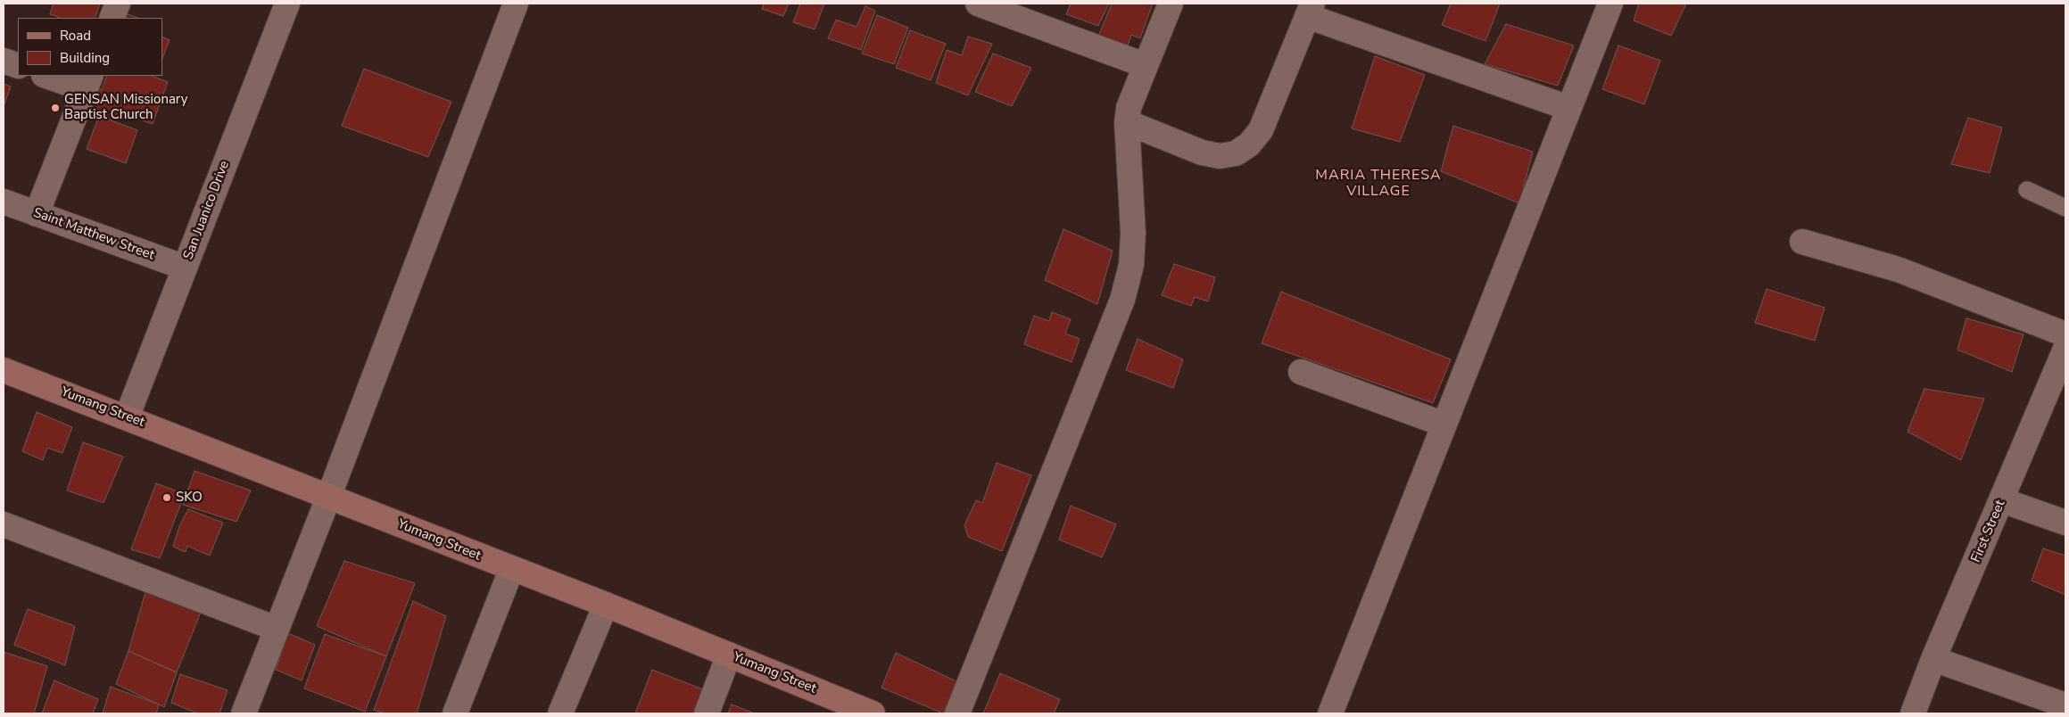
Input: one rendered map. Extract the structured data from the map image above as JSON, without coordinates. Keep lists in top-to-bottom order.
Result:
{
  "streets": {
    "main road": ["Yumang Street"],
    "street": ["San Juanico Drive", "Saint Matthew Street", "First Street"]
  },
  "crossings": [
    ["San Juanico Drive", "Saint Matthew Street"],
    ["San Juanico Drive", "Yumang Street"]
  ],
  "districts": ["MARIA THERESA VILLAGE"],
  "places": ["GENSAN Missionary Baptist Church", "SKO"],
  "legend": ["Road", "Building"]
}
